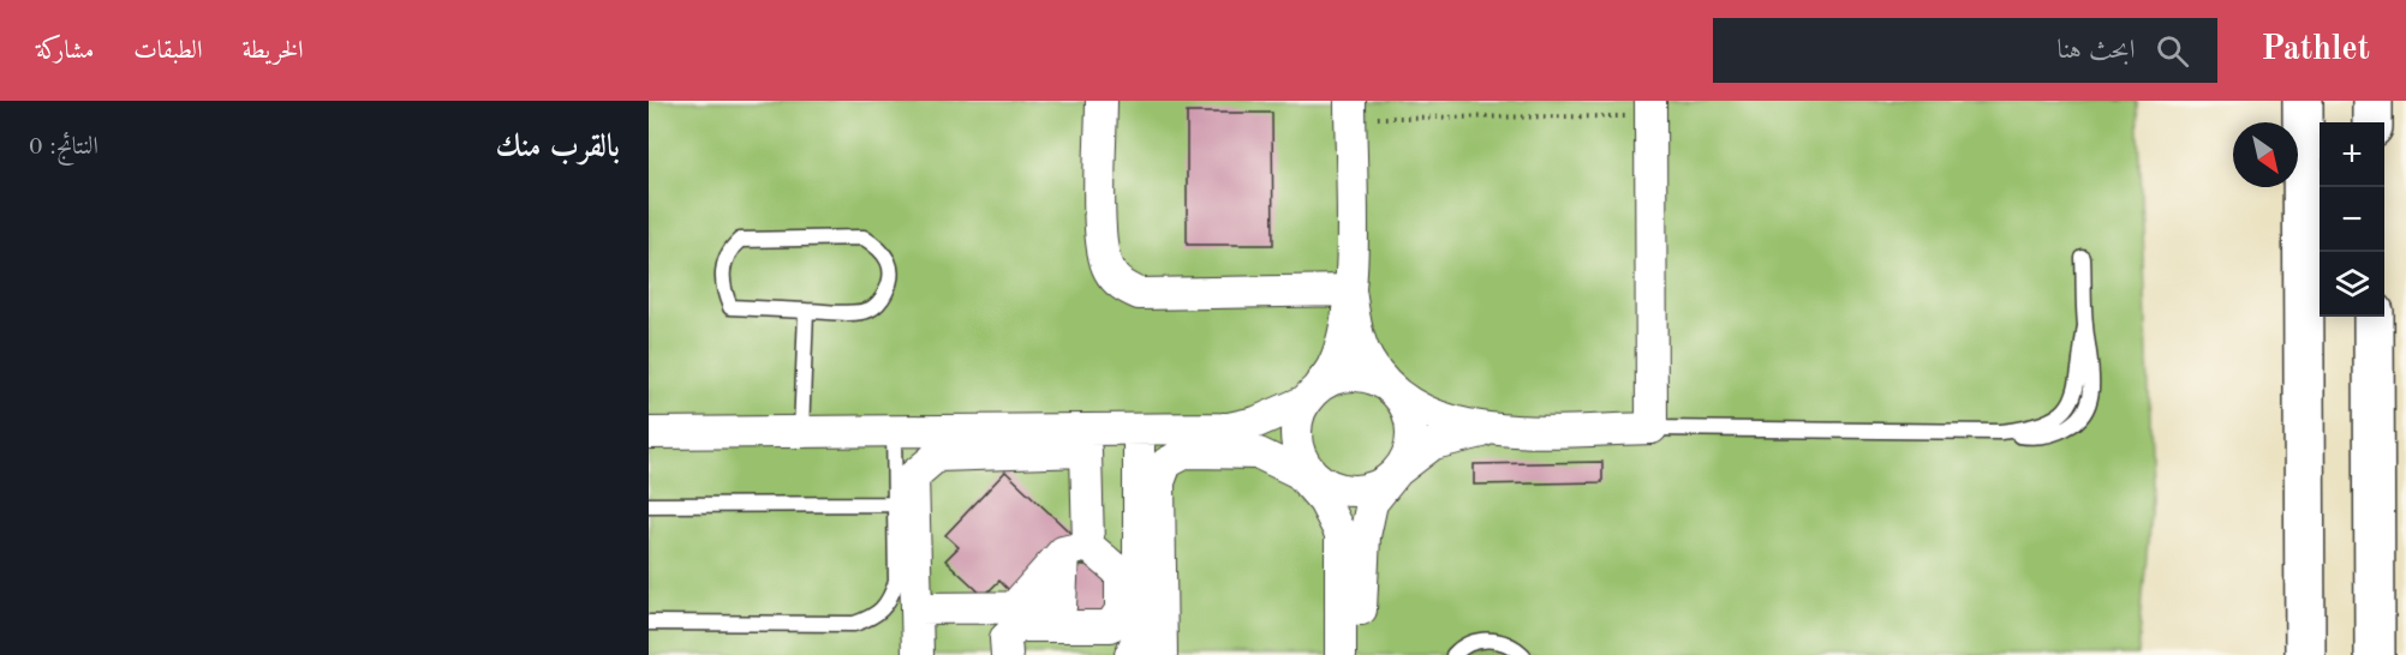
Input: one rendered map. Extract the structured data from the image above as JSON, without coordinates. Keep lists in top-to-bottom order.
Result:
{
  "north": "bottom right",
  "page": {
    "header": "Pathlet",
    "search": "ابحث هنا",
    "nav": ["الخريطة", "الطبقات", "مشاركة"],
    "heading": ["بالقرب منك", "النتائج: 0"],
    "map_buttons": ["+", "−"]
  }
}
